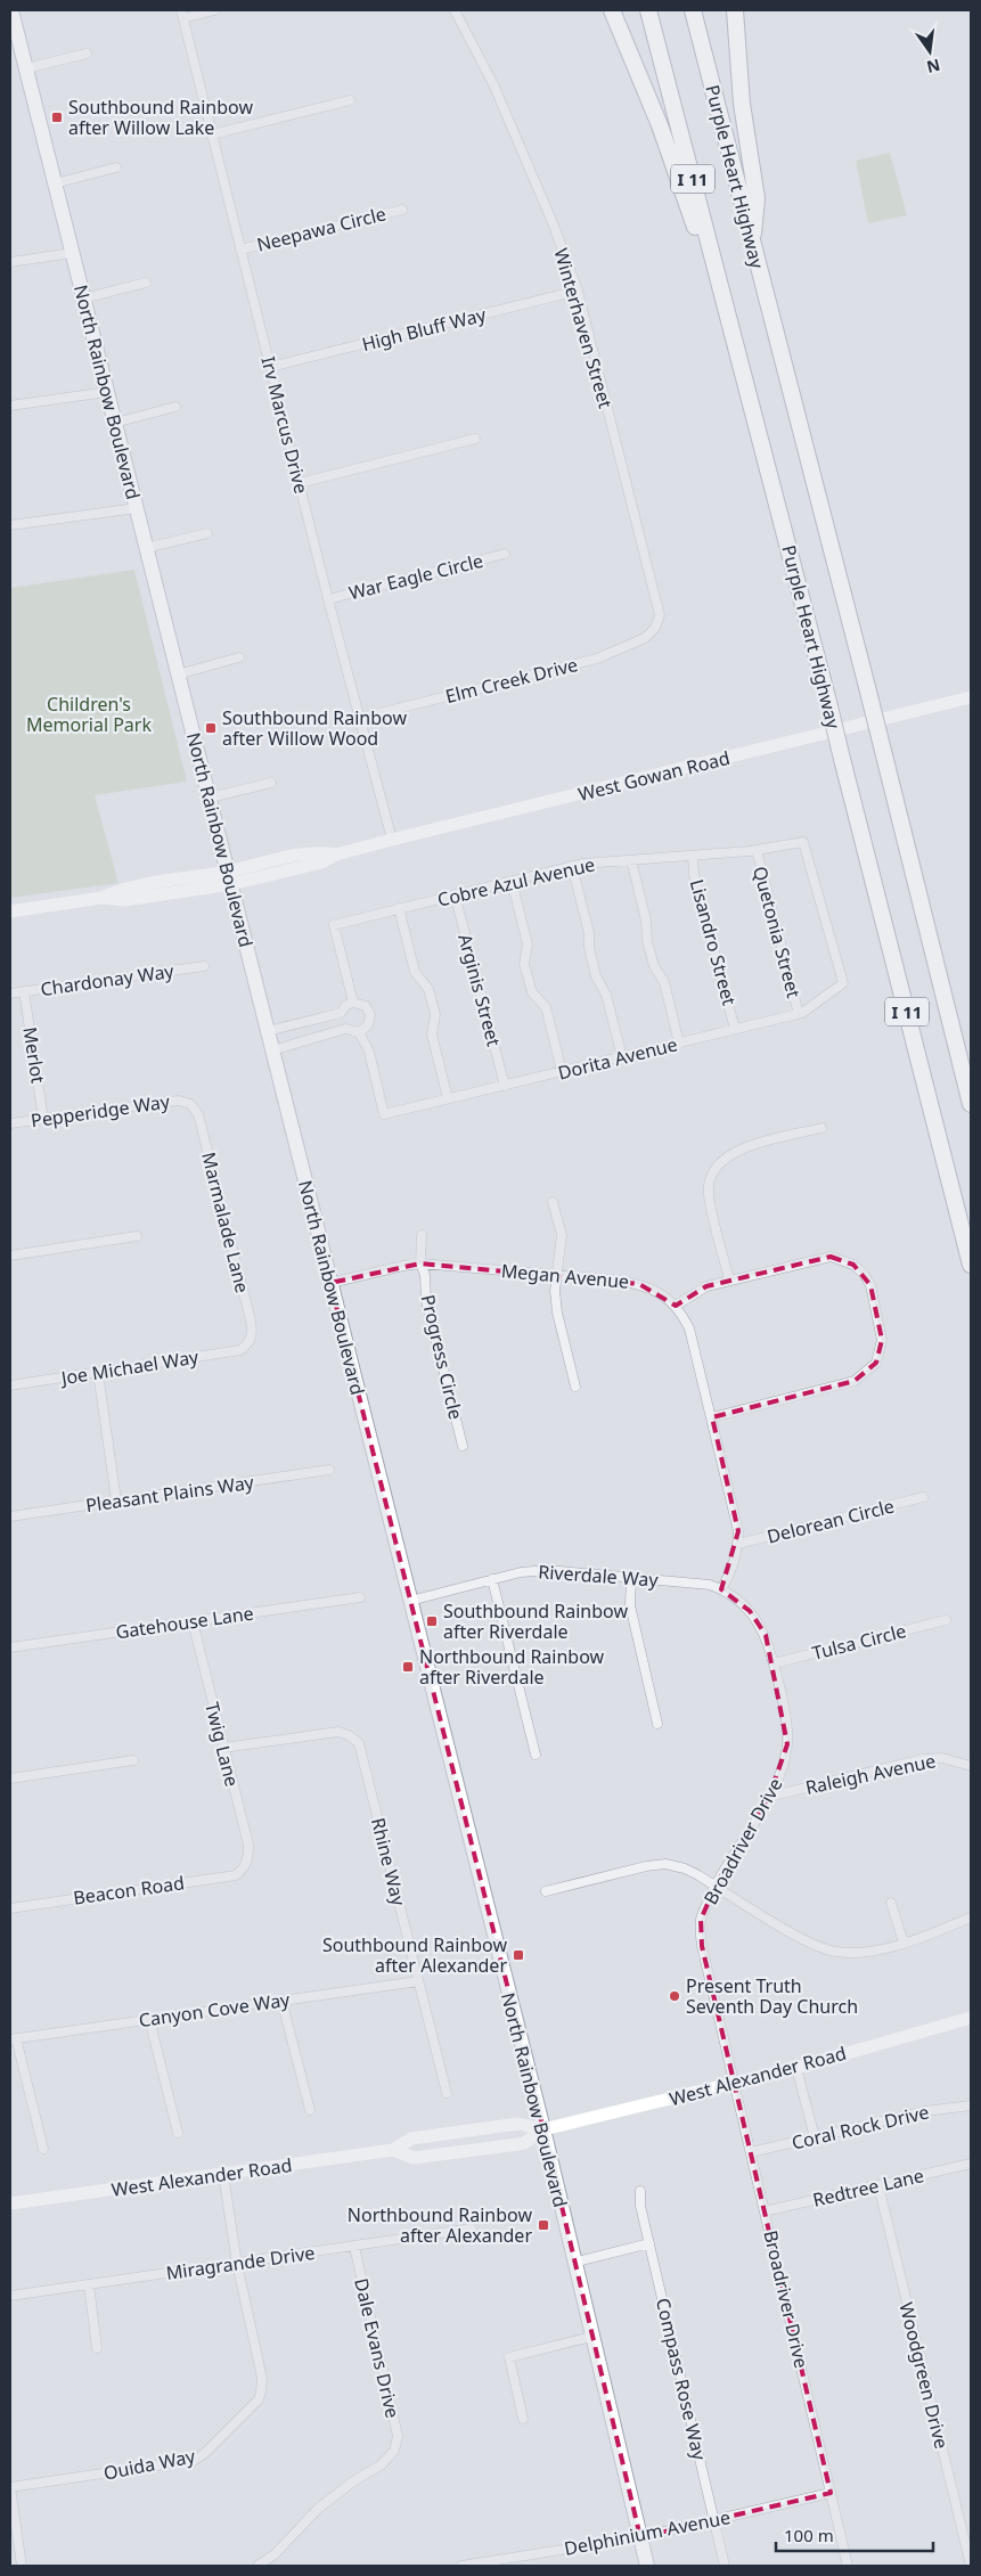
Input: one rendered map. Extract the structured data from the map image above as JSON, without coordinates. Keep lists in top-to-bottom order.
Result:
{
  "streets": {
    "highway": ["Purple Heart Highway", "I 11"],
    "main road": ["North Rainbow Boulevard", "West Gowan Road", "West Alexander Road"],
    "street": [
      "Neepawa Circle",
      "Winterhaven Street",
      "High Bluff Way",
      "Irv Marcus Drive",
      "War Eagle Circle",
      "Elm Creek Drive",
      "Cobre Azul Avenue",
      "Quetonia Street",
      "Lisandro Street",
      "Chardonay Way",
      "Arginis Street",
      "Merlot",
      "Dorita Avenue",
      "Pepperidge Way",
      "Marmalade Lane",
      "Megan Avenue",
      "Progress Circle",
      "Joe Michael Way",
      "Pleasant Plains Way",
      "Delorean Circle",
      "Riverdale Way",
      "Gatehouse Lane",
      "Tulsa Circle",
      "Twig Lane",
      "Raleigh Avenue",
      "Broadriver Drive",
      "Rhine Way",
      "Beacon Road",
      "Canyon Cove Way",
      "Coral Rock Drive",
      "Redtree Lane",
      "Miragrande Drive",
      "Dale Evans Drive",
      "Woodgreen Drive",
      "Compass Rose Way",
      "Ouida Way",
      "Delphinium Avenue"
    ]
  },
  "crossings": [
    ["Neepawa Circle", "Irv Marcus Drive"],
    ["Winterhaven Street", "High Bluff Way"],
    ["Winterhaven Street", "Elm Creek Drive"],
    ["High Bluff Way", "Irv Marcus Drive"],
    ["North Rainbow Boulevard", "West Gowan Road"],
    ["North Rainbow Boulevard", "Megan Avenue"],
    ["North Rainbow Boulevard", "Riverdale Way"],
    ["North Rainbow Boulevard", "West Alexander Road"],
    ["North Rainbow Boulevard", "Delphinium Avenue"],
    ["Irv Marcus Drive", "War Eagle Circle"],
    ["Irv Marcus Drive", "Elm Creek Drive"],
    ["Irv Marcus Drive", "West Gowan Road"],
    ["Cobre Azul Avenue", "Quetonia Street"],
    ["Cobre Azul Avenue", "Lisandro Street"],
    ["Cobre Azul Avenue", "Arginis Street"],
    ["Cobre Azul Avenue", "Dorita Avenue"],
    ["Quetonia Street", "Dorita Avenue"],
    ["Lisandro Street", "Dorita Avenue"],
    ["Chardonay Way", "Merlot"],
    ["Arginis Street", "Dorita Avenue"],
    ["Merlot", "Pepperidge Way"],
    ["Pepperidge Way", "Marmalade Lane"],
    ["Marmalade Lane", "Joe Michael Way"],
    ["Megan Avenue", "Progress Circle"],
    ["Riverdale Way", "Broadriver Drive"],
    ["Gatehouse Lane", "Twig Lane"],
    ["Tulsa Circle", "Broadriver Drive"],
    ["Twig Lane", "Rhine Way"],
    ["Twig Lane", "Beacon Road"],
    ["Raleigh Avenue", "Broadriver Drive"],
    ["Broadriver Drive", "West Alexander Road"],
    ["Broadriver Drive", "Coral Rock Drive"],
    ["Broadriver Drive", "Redtree Lane"],
    ["Broadriver Drive", "Delphinium Avenue"],
    ["Rhine Way", "Canyon Cove Way"],
    ["Redtree Lane", "Woodgreen Drive"],
    ["Miragrande Drive", "Dale Evans Drive"],
    ["Miragrande Drive", "Ouida Way"],
    ["Compass Rose Way", "Delphinium Avenue"]
  ],
  "parks": ["Children's Memorial Park"],
  "places": {
    "transit": [
      "Southbound Rainbow after Willow Lake",
      "Southbound Rainbow after Willow Wood",
      "Southbound Rainbow after Riverdale",
      "Northbound Rainbow after Riverdale",
      "Southbound Rainbow after Alexander",
      "Northbound Rainbow after Alexander"
    ],
    "other": ["Present Truth Seventh Day Church"]
  },
  "scale_bar": "100 m",
  "north": "bottom"
}
